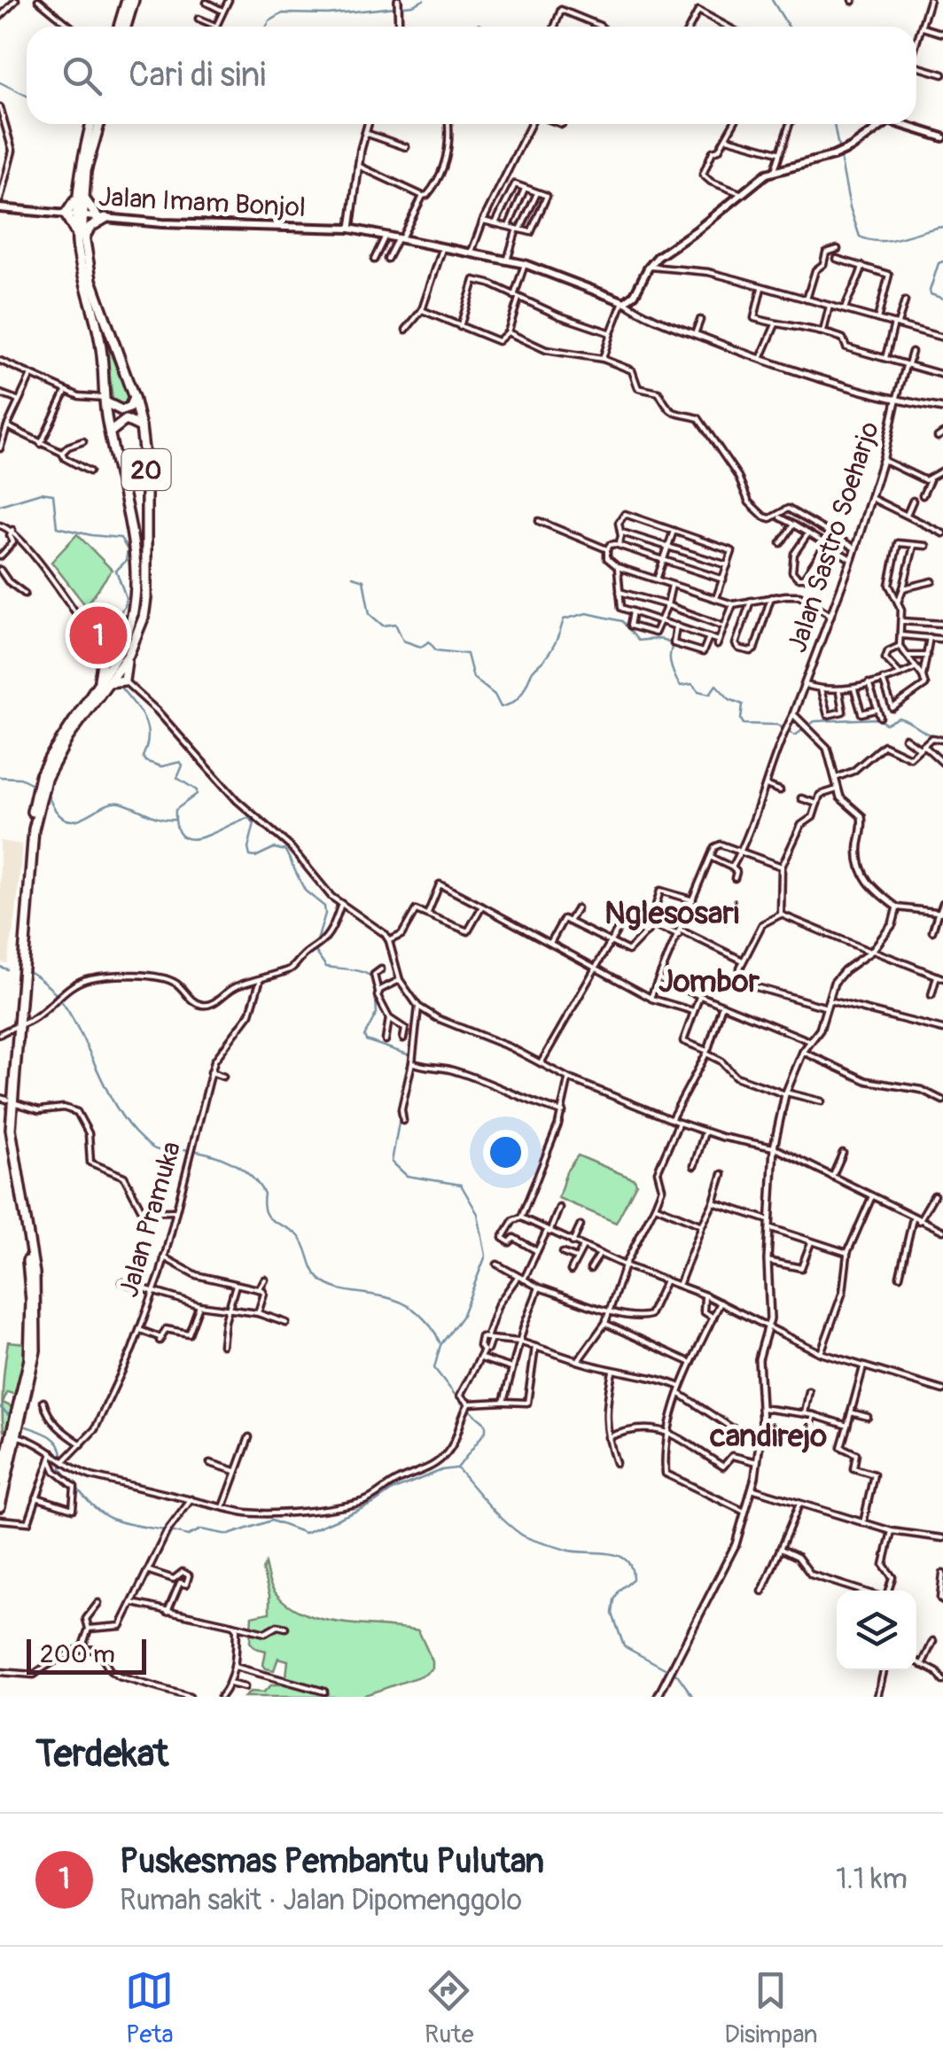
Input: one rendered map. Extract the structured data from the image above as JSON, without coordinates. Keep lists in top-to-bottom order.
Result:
{
  "streets": {
    "highway": ["20"],
    "main road": ["Jalan Imam Bonjol"],
    "street": ["Jalan Sastro Soeharjo", "Jalan Pramuka"]
  },
  "crossings": [
    ["Jalan Imam Bonjol", "20"]
  ],
  "districts": ["Nglesosari", "Jombor", "candirejo"],
  "scale_bar": "200 m",
  "page": {
    "search": "Cari di sini",
    "pins": "1",
    "scale": "200 m",
    "heading": "Terdekat",
    "list": [
      {
        "mark": "1",
        "name": "Puskesmas Pembantu Pulutan",
        "note": "Rumah sakit · Jalan Dipomenggolo",
        "value": "1.1 km"
      }
    ],
    "nav": ["Peta", "Rute", "Disimpan"]
  }
}
